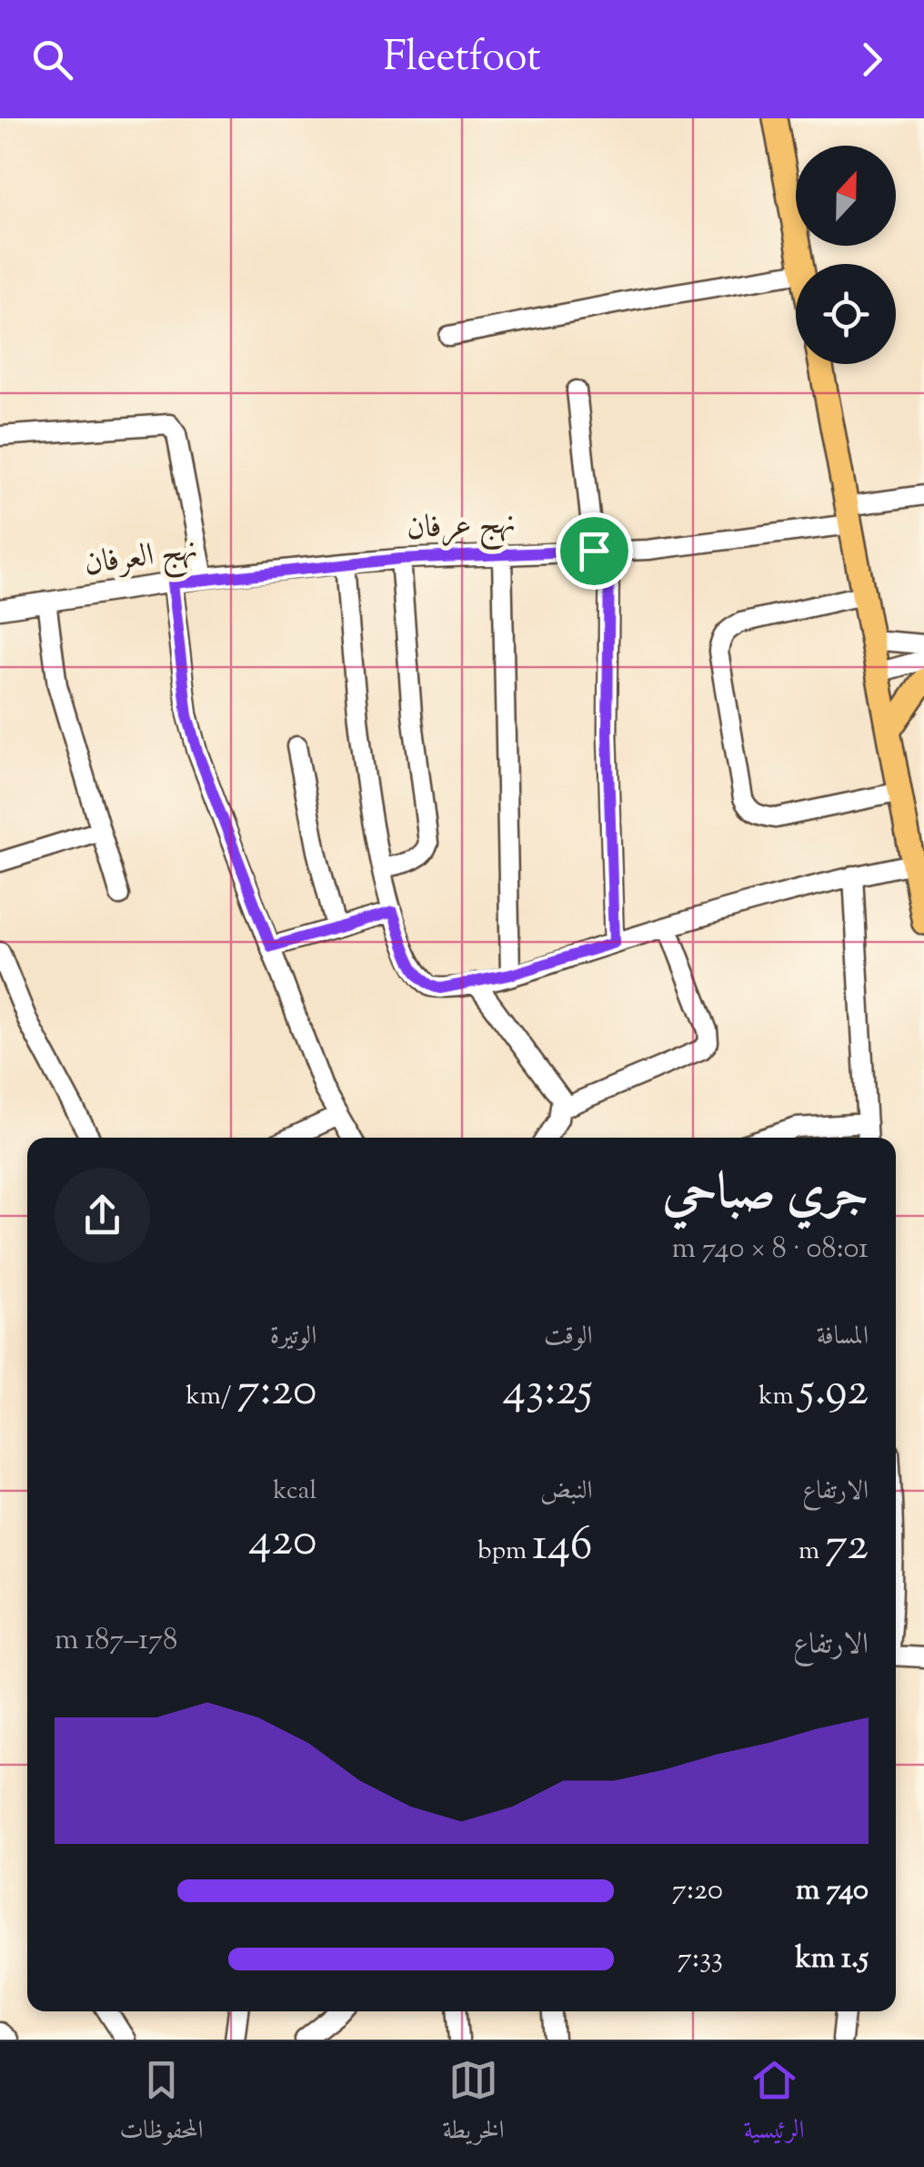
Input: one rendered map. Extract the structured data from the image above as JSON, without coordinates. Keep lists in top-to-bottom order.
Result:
{
  "streets": {
    "street": ["نهج عرفان", "نهج العرفان"]
  },
  "crossings": [
    ["نهج عرفان", "نهج العرفان"]
  ],
  "north": "top",
  "page": {
    "header": "Fleetfoot",
    "heading": ["جري صباحي", "08:01 · 8 × 740 m"],
    "stats": [
      ["المسافة", "5.92 km"],
      ["الوقت", "43:25"],
      ["الوتيرة", "7:20 /km"],
      ["الارتفاع", "72 m"],
      ["النبض", "146 bpm"],
      ["kcal", "420"]
    ],
    "chart": ["الارتفاع", "178–187 m"],
    "list": [
      {
        "name": "740 m",
        "note": "7:20"
      },
      {
        "name": "1.5 km",
        "note": "7:33"
      }
    ],
    "tabs": ["الرئيسية", "الخريطة", "المحفوظات"]
  }
}
